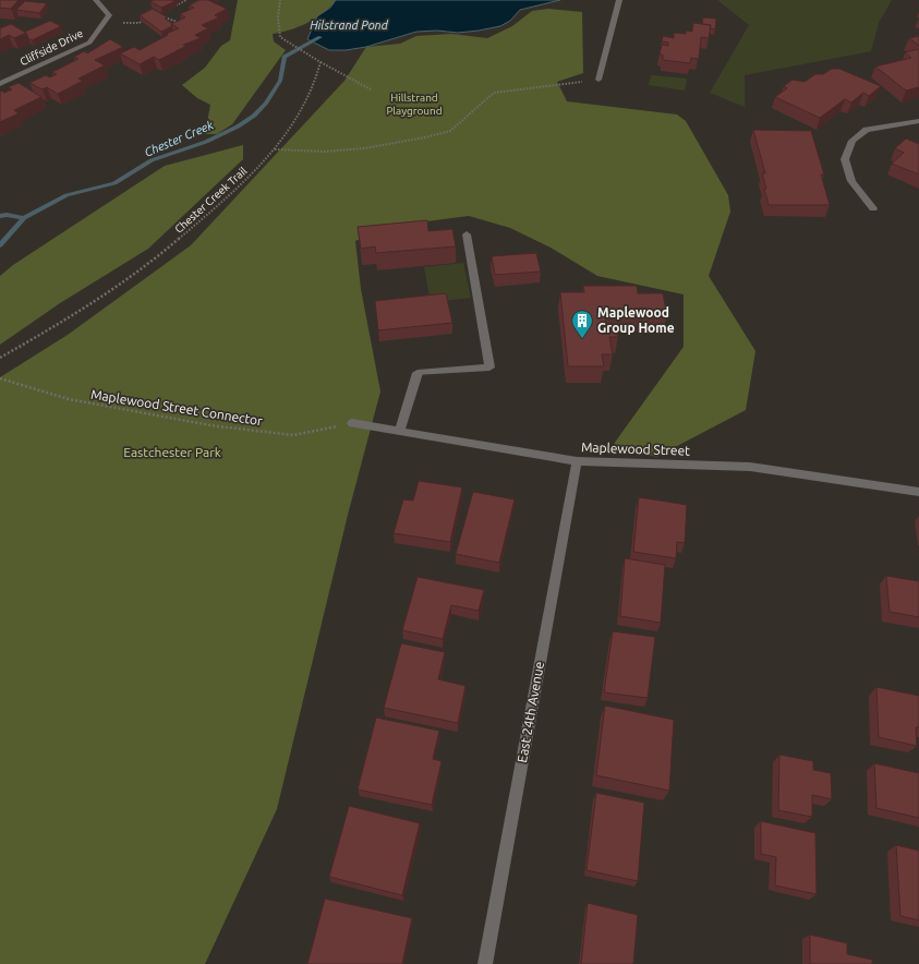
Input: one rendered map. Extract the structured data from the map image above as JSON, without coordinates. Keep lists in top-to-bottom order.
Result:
{
  "streets": {
    "street": ["Cliffside Drive", "Maplewood Street", "East 24th Avenue"],
    "path": ["Chester Creek Trail", "Maplewood Street Connector"]
  },
  "crossings": [
    ["Maplewood Street Connector", "Maplewood Street"],
    ["Maplewood Street", "East 24th Avenue"]
  ],
  "water": ["Hilstrand Pond", "Chester Creek"],
  "parks": ["Hillstrand Playground", "Eastchester Park"],
  "places": {
    "building": ["Maplewood Group Home"]
  }
}
